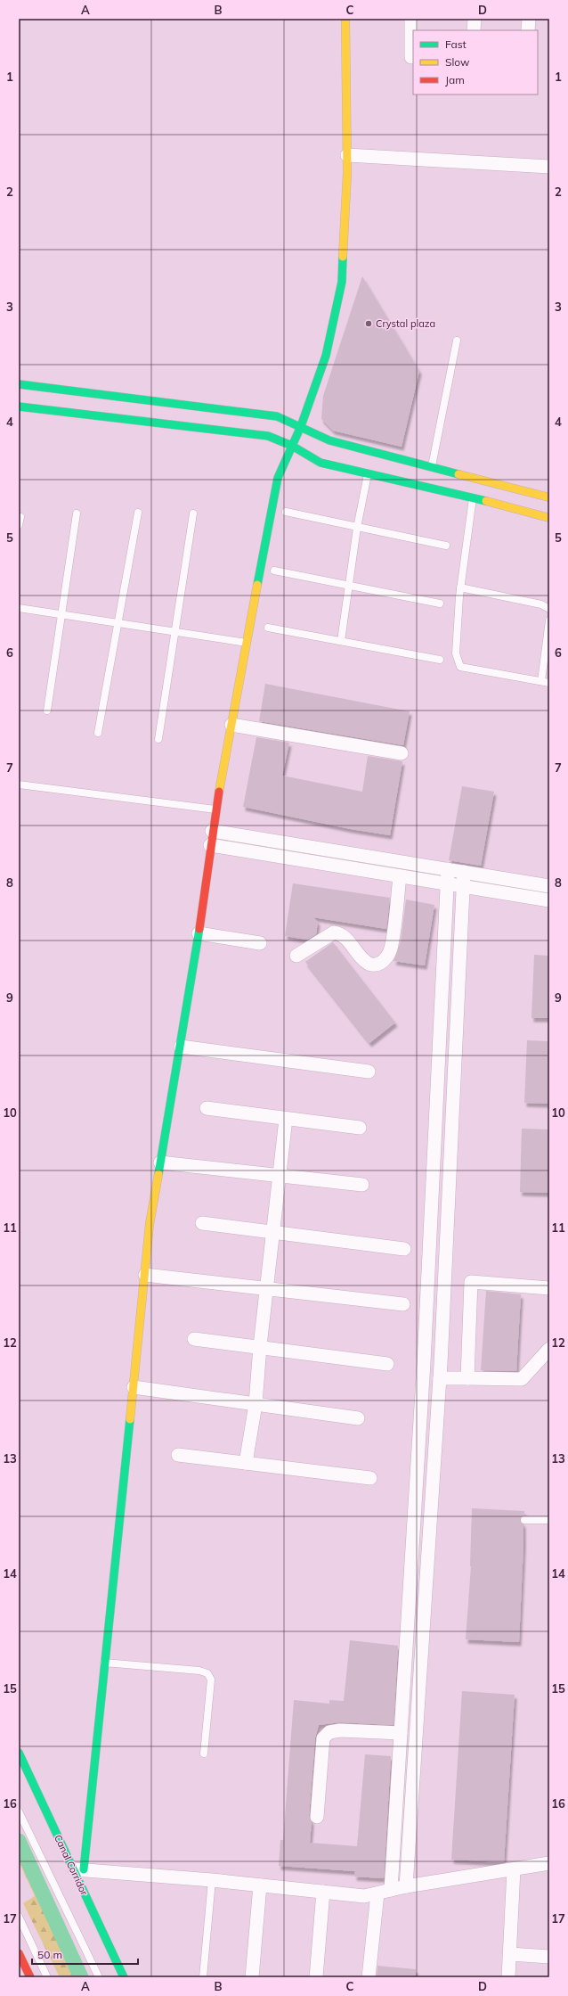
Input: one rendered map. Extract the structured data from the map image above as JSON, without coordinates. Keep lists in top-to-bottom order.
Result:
{
  "streets": {
    "street": ["Canal Corridor"]
  },
  "places": ["Crystal plaza"],
  "legend": ["Fast", "Slow", "Jam"],
  "scale_bar": "50 m",
  "grid": {
    "columns": [
      "A",
      "B",
      "C",
      "D"
    ],
    "rows": [
      "1",
      "2",
      "3",
      "4",
      "5",
      "6",
      "7",
      "8",
      "9",
      "10",
      "11",
      "12",
      "13",
      "14",
      "15",
      "16",
      "17"
    ]
  }
}
